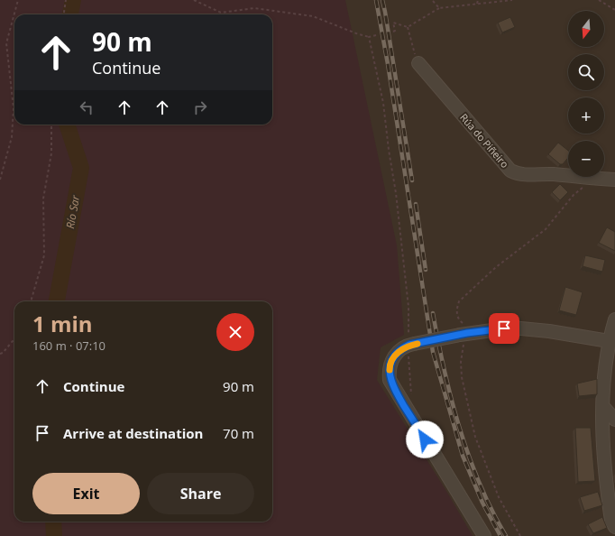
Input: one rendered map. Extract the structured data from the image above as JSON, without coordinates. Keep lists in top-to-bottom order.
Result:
{
  "streets": {
    "street": ["Rúa do Piñeiro"]
  },
  "water": ["Río Sar"],
  "north": "bottom",
  "page": {
    "map_buttons": ["+", "−"],
    "turn": ["90 m", "Continue"],
    "heading": ["1 min", "160 m · 07:10"],
    "list": [
      {
        "name": "Continue",
        "value": "90 m"
      },
      {
        "name": "Arrive at destination",
        "value": "70 m"
      }
    ],
    "buttons": ["Exit", "Share"]
  }
}
